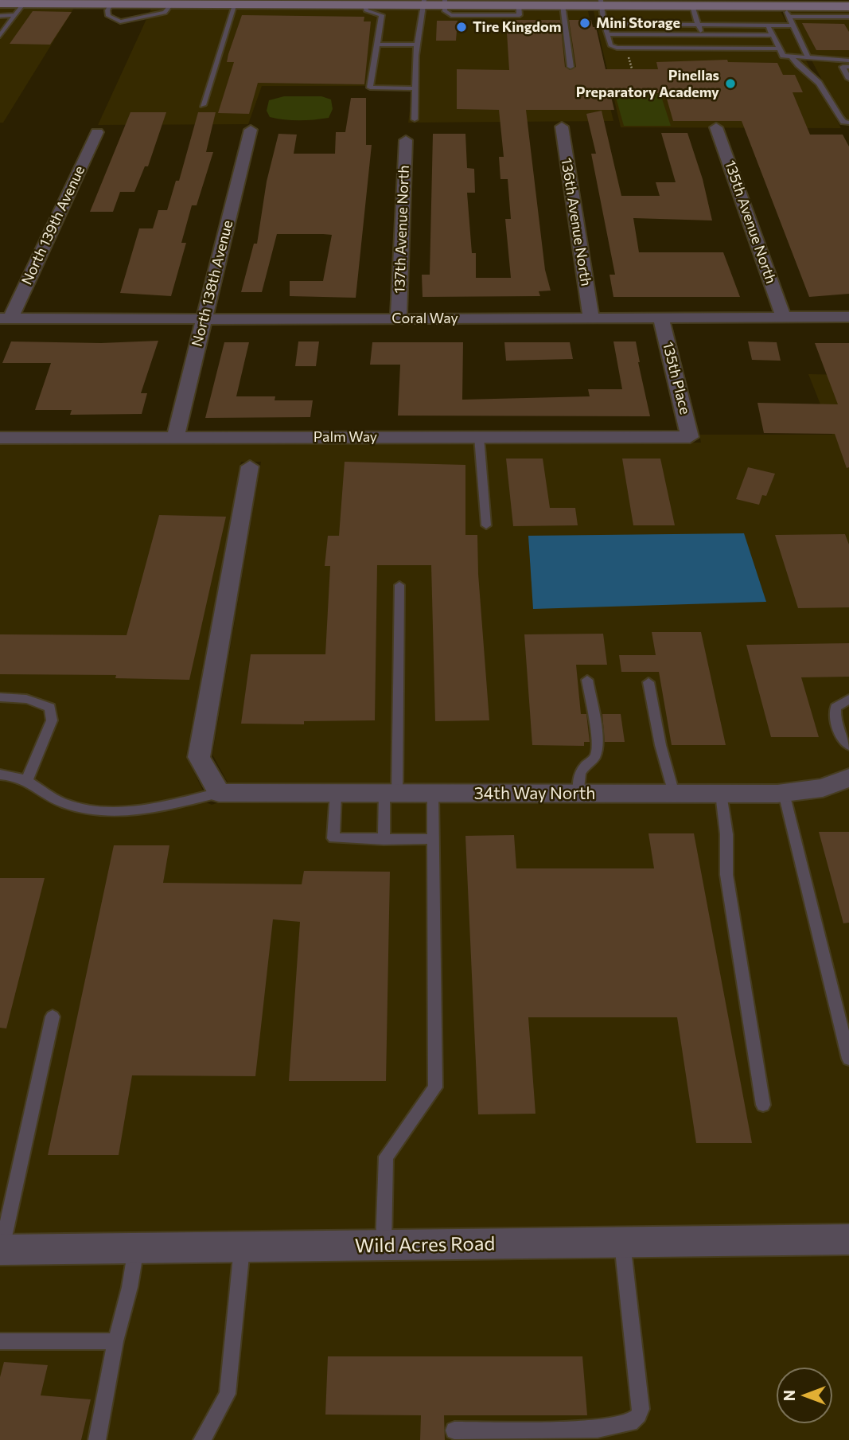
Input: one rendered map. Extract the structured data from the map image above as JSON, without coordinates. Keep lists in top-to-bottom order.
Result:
{
  "streets": {
    "street": [
      "136th Avenue North",
      "135th Avenue North",
      "North 139th Avenue",
      "137th Avenue North",
      "North 138th Avenue",
      "Coral Way",
      "135th Place",
      "Palm Way",
      "34th Way North",
      "Wild Acres Road"
    ]
  },
  "crossings": [
    ["136th Avenue North", "Coral Way"],
    ["135th Avenue North", "Coral Way"],
    ["North 139th Avenue", "Coral Way"],
    ["137th Avenue North", "Coral Way"],
    ["North 138th Avenue", "Coral Way"],
    ["North 138th Avenue", "Palm Way"],
    ["Coral Way", "135th Place"],
    ["135th Place", "Palm Way"]
  ],
  "places": ["Mini Storage", "Tire Kingdom", "Pinellas Preparatory Academy"],
  "north": "left"
}
